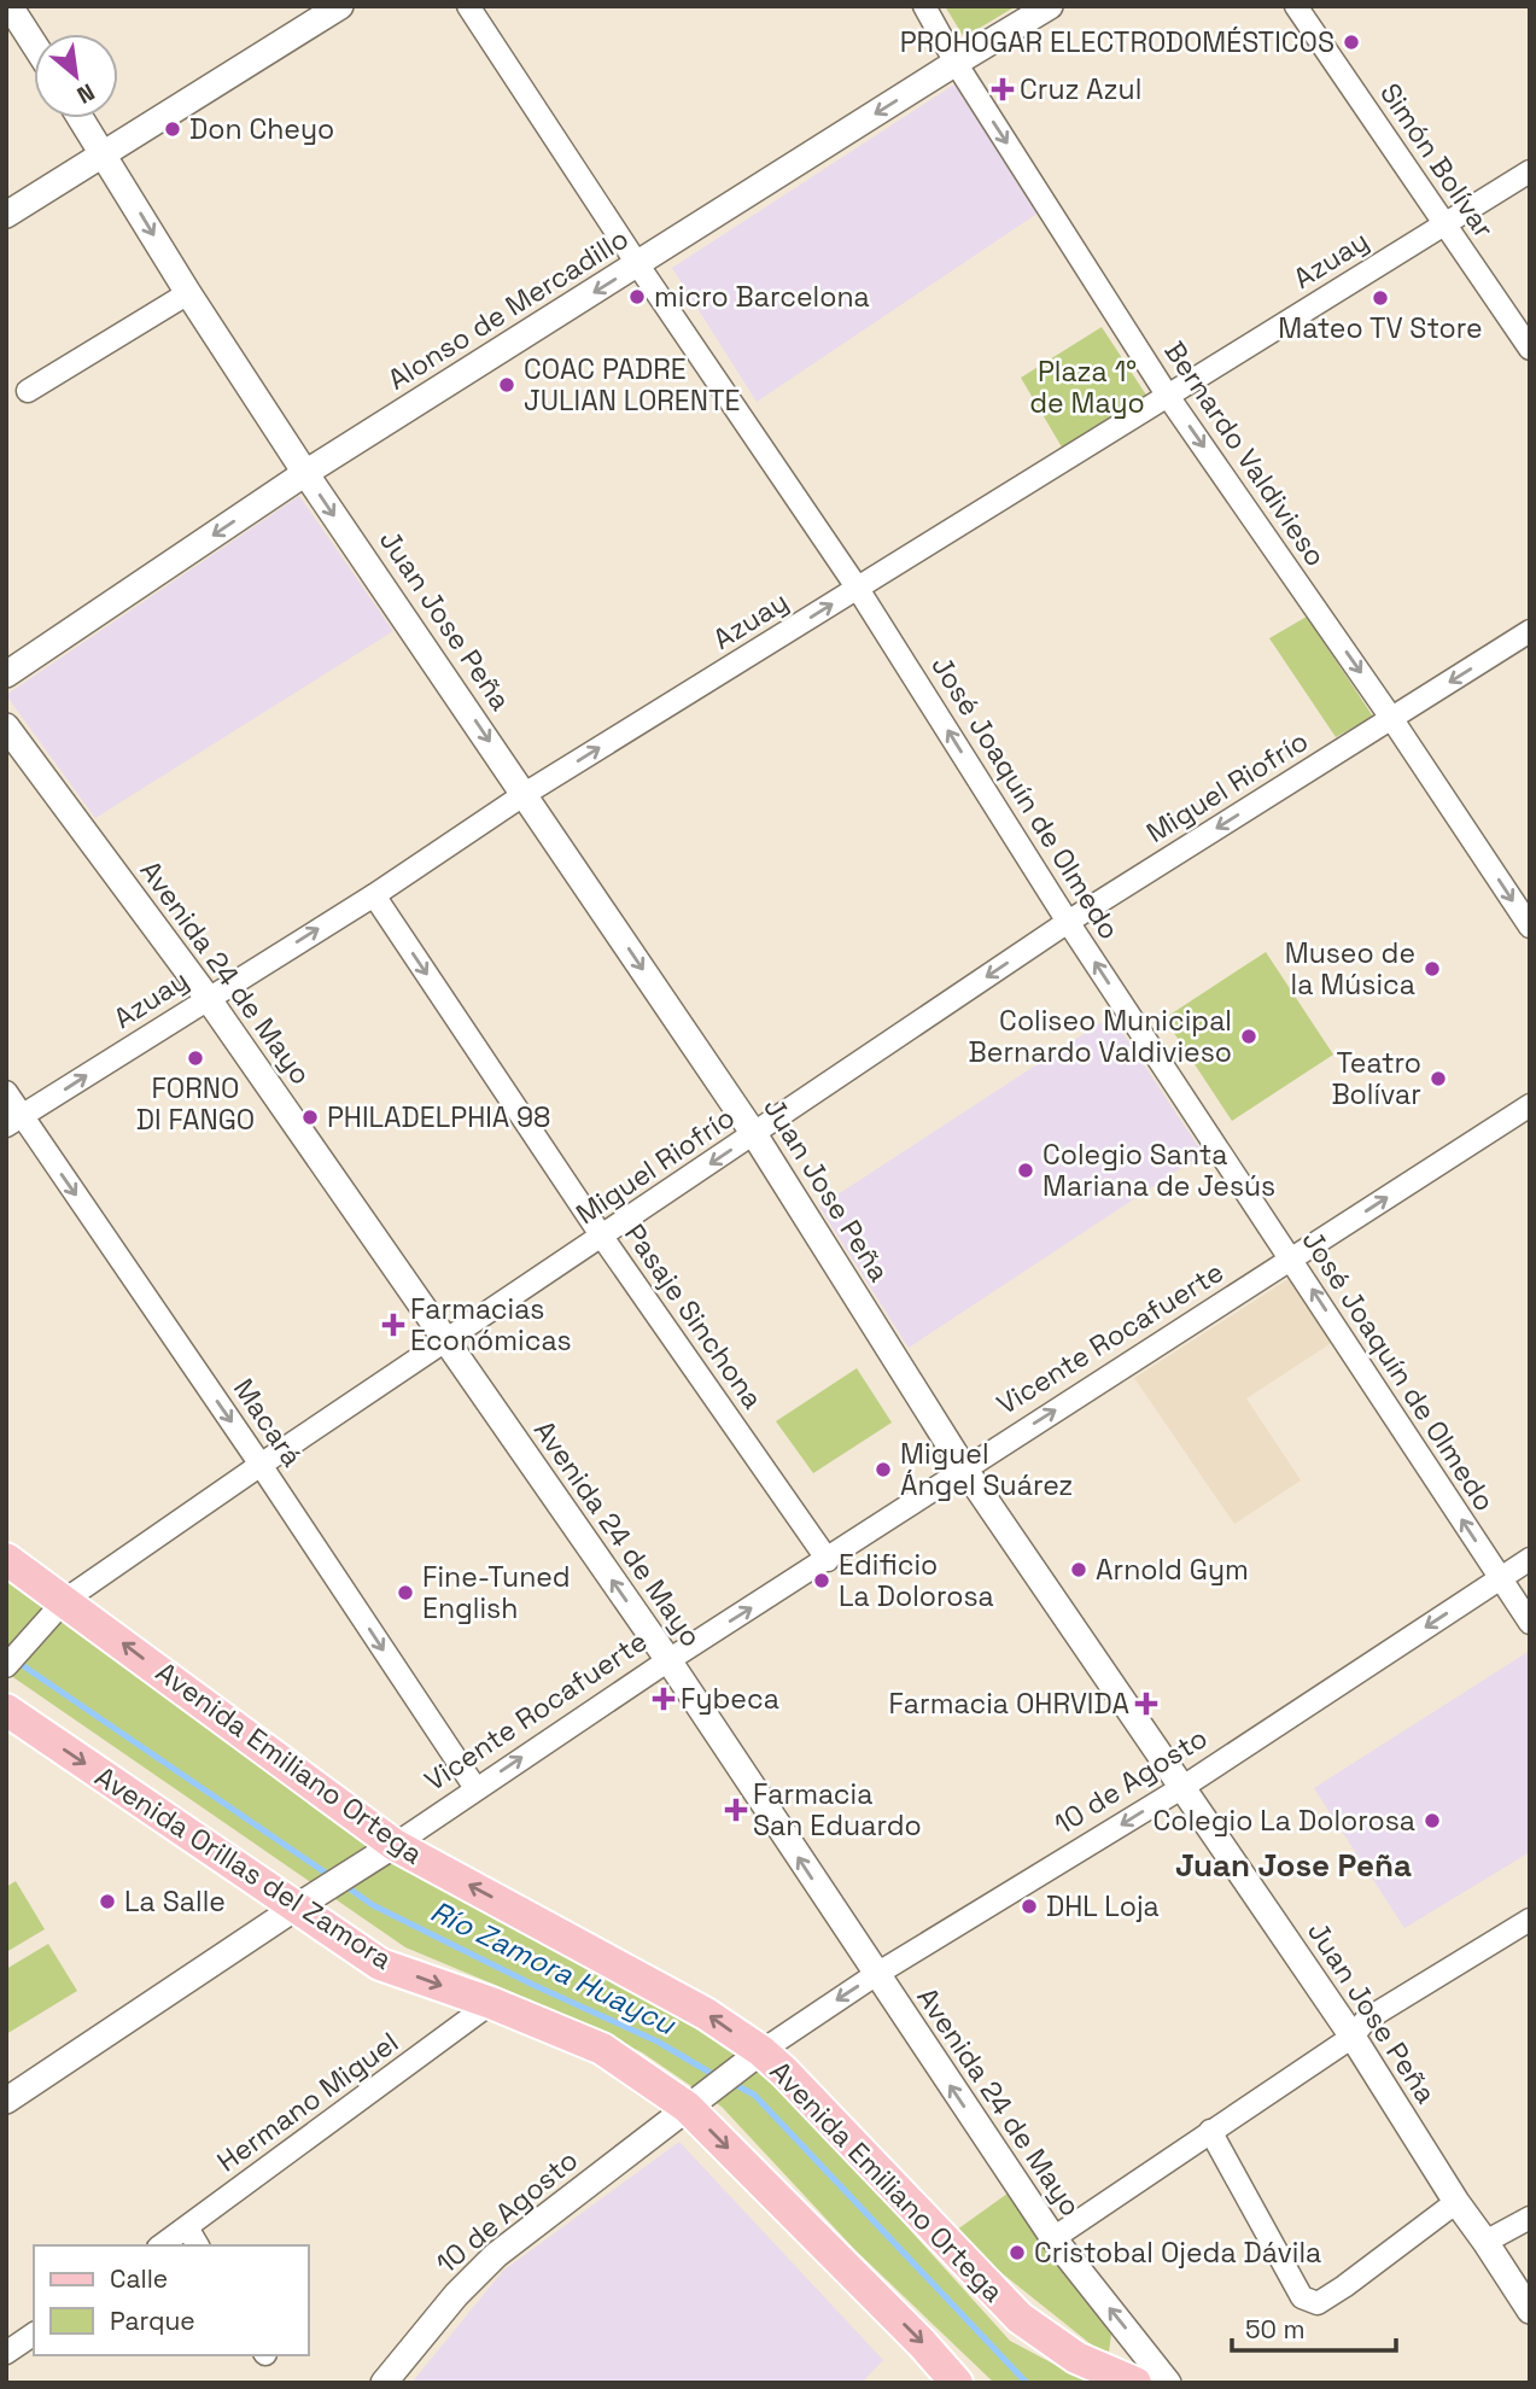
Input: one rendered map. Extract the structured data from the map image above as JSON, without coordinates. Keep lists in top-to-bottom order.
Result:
{
  "streets": {
    "main road": ["Avenida Emiliano Ortega", "Avenida Orillas del Zamora"],
    "street": [
      "Simón Bolívar",
      "Azuay",
      "Alonso de Mercadillo",
      "Bernardo Valdivieso",
      "Juan Jose Peña",
      "Miguel Riofrío",
      "José Joaquín de Olmedo",
      "Avenida 24 de Mayo",
      "Pasaje Sinchona",
      "Vicente Rocafuerte",
      "Macará",
      "10 de Agosto",
      "Hermano Miguel"
    ]
  },
  "crossings": [
    ["Simón Bolívar", "Azuay"],
    ["Azuay", "Bernardo Valdivieso"],
    ["Azuay", "Juan Jose Peña"],
    ["Azuay", "José Joaquín de Olmedo"],
    ["Azuay", "Avenida 24 de Mayo"],
    ["Azuay", "Pasaje Sinchona"],
    ["Azuay", "Macará"],
    ["Alonso de Mercadillo", "Bernardo Valdivieso"],
    ["Alonso de Mercadillo", "Juan Jose Peña"],
    ["Alonso de Mercadillo", "José Joaquín de Olmedo"],
    ["Bernardo Valdivieso", "Miguel Riofrío"],
    ["Juan Jose Peña", "Miguel Riofrío"],
    ["Juan Jose Peña", "Vicente Rocafuerte"],
    ["Juan Jose Peña", "10 de Agosto"],
    ["Miguel Riofrío", "José Joaquín de Olmedo"],
    ["Miguel Riofrío", "Avenida 24 de Mayo"],
    ["Miguel Riofrío", "Pasaje Sinchona"],
    ["Miguel Riofrío", "Macará"],
    ["Miguel Riofrío", "Avenida Emiliano Ortega"],
    ["José Joaquín de Olmedo", "Vicente Rocafuerte"],
    ["José Joaquín de Olmedo", "10 de Agosto"],
    ["Avenida 24 de Mayo", "Vicente Rocafuerte"],
    ["Avenida 24 de Mayo", "10 de Agosto"],
    ["Pasaje Sinchona", "Vicente Rocafuerte"],
    ["Vicente Rocafuerte", "Macará"],
    ["Vicente Rocafuerte", "Avenida Emiliano Ortega"],
    ["Vicente Rocafuerte", "Avenida Orillas del Zamora"],
    ["Avenida Emiliano Ortega", "10 de Agosto"],
    ["10 de Agosto", "Avenida Orillas del Zamora"],
    ["Avenida Orillas del Zamora", "Hermano Miguel"]
  ],
  "one_way": [
    "Azuay",
    "Alonso de Mercadillo",
    "Bernardo Valdivieso",
    "Juan Jose Peña",
    "Miguel Riofrío",
    "José Joaquín de Olmedo",
    "Avenida 24 de Mayo",
    "Pasaje Sinchona",
    "Vicente Rocafuerte",
    "Macará",
    "Avenida Emiliano Ortega",
    "10 de Agosto",
    "Avenida Orillas del Zamora"
  ],
  "districts": ["Juan Jose Peña"],
  "water": ["Río Zamora Huaycu"],
  "parks": ["Plaza 1° de Mayo"],
  "places": {
    "other": [
      "PROHOGAR ELECTRODOMÉSTICOS",
      "Don Cheyo",
      "micro Barcelona",
      "Mateo TV Store",
      "COAC PADRE JULIAN LORENTE",
      "Museo de la Música",
      "Coliseo Municipal Bernardo Valdivieso",
      "FORNO DI FANGO",
      "Teatro Bolívar",
      "PHILADELPHIA 98",
      "Colegio Santa Mariana de Jesús",
      "Miguel Ángel Suárez",
      "Arnold Gym",
      "Edificio La Dolorosa",
      "Fine-Tuned English",
      "Colegio La Dolorosa",
      "La Salle",
      "DHL Loja",
      "Cristobal Ojeda Dávila"
    ],
    "health": [
      "Cruz Azul",
      "Farmacias Económicas",
      "Fybeca",
      "Farmacia OHRVIDA",
      "Farmacia San Eduardo"
    ]
  },
  "legend": ["Calle", "Parque"],
  "scale_bar": "50 m",
  "north": "bottom right"
}
